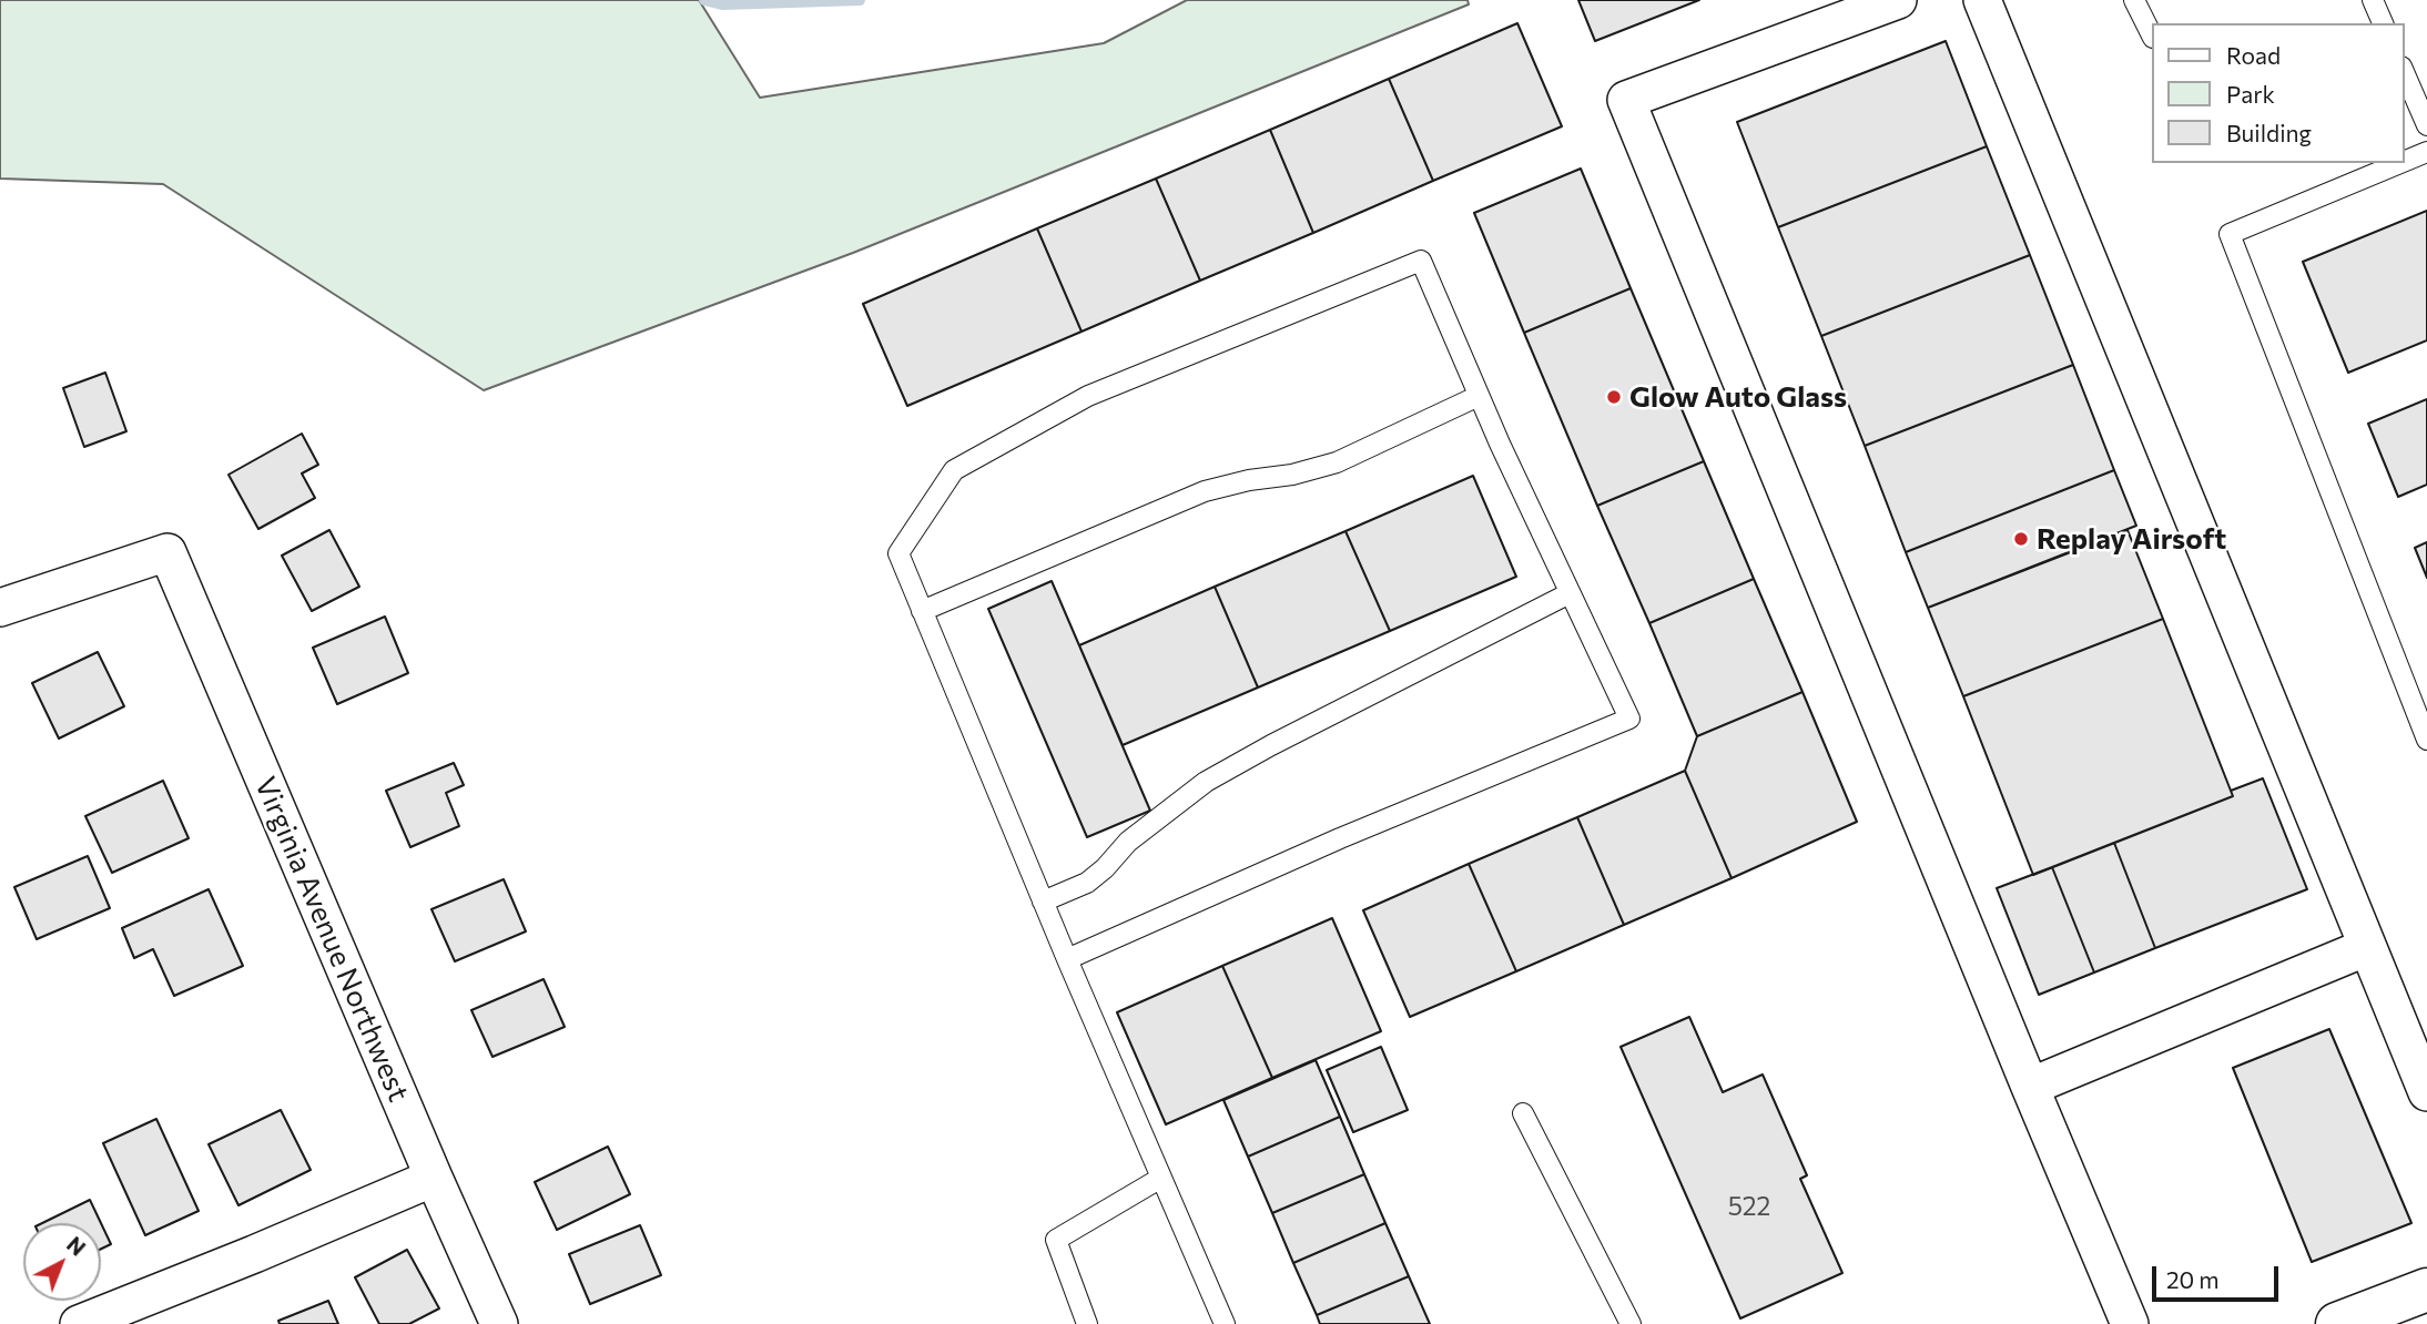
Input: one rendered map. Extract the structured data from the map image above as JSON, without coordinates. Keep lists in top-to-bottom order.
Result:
{
  "streets": {
    "street": ["Virginia Avenue Northwest"]
  },
  "places": ["Glow Auto Glass", "Replay Airsoft"],
  "house_numbers": ["522"],
  "legend": ["Road", "Park", "Building"],
  "scale_bar": "20 m",
  "north": "top right"
}
